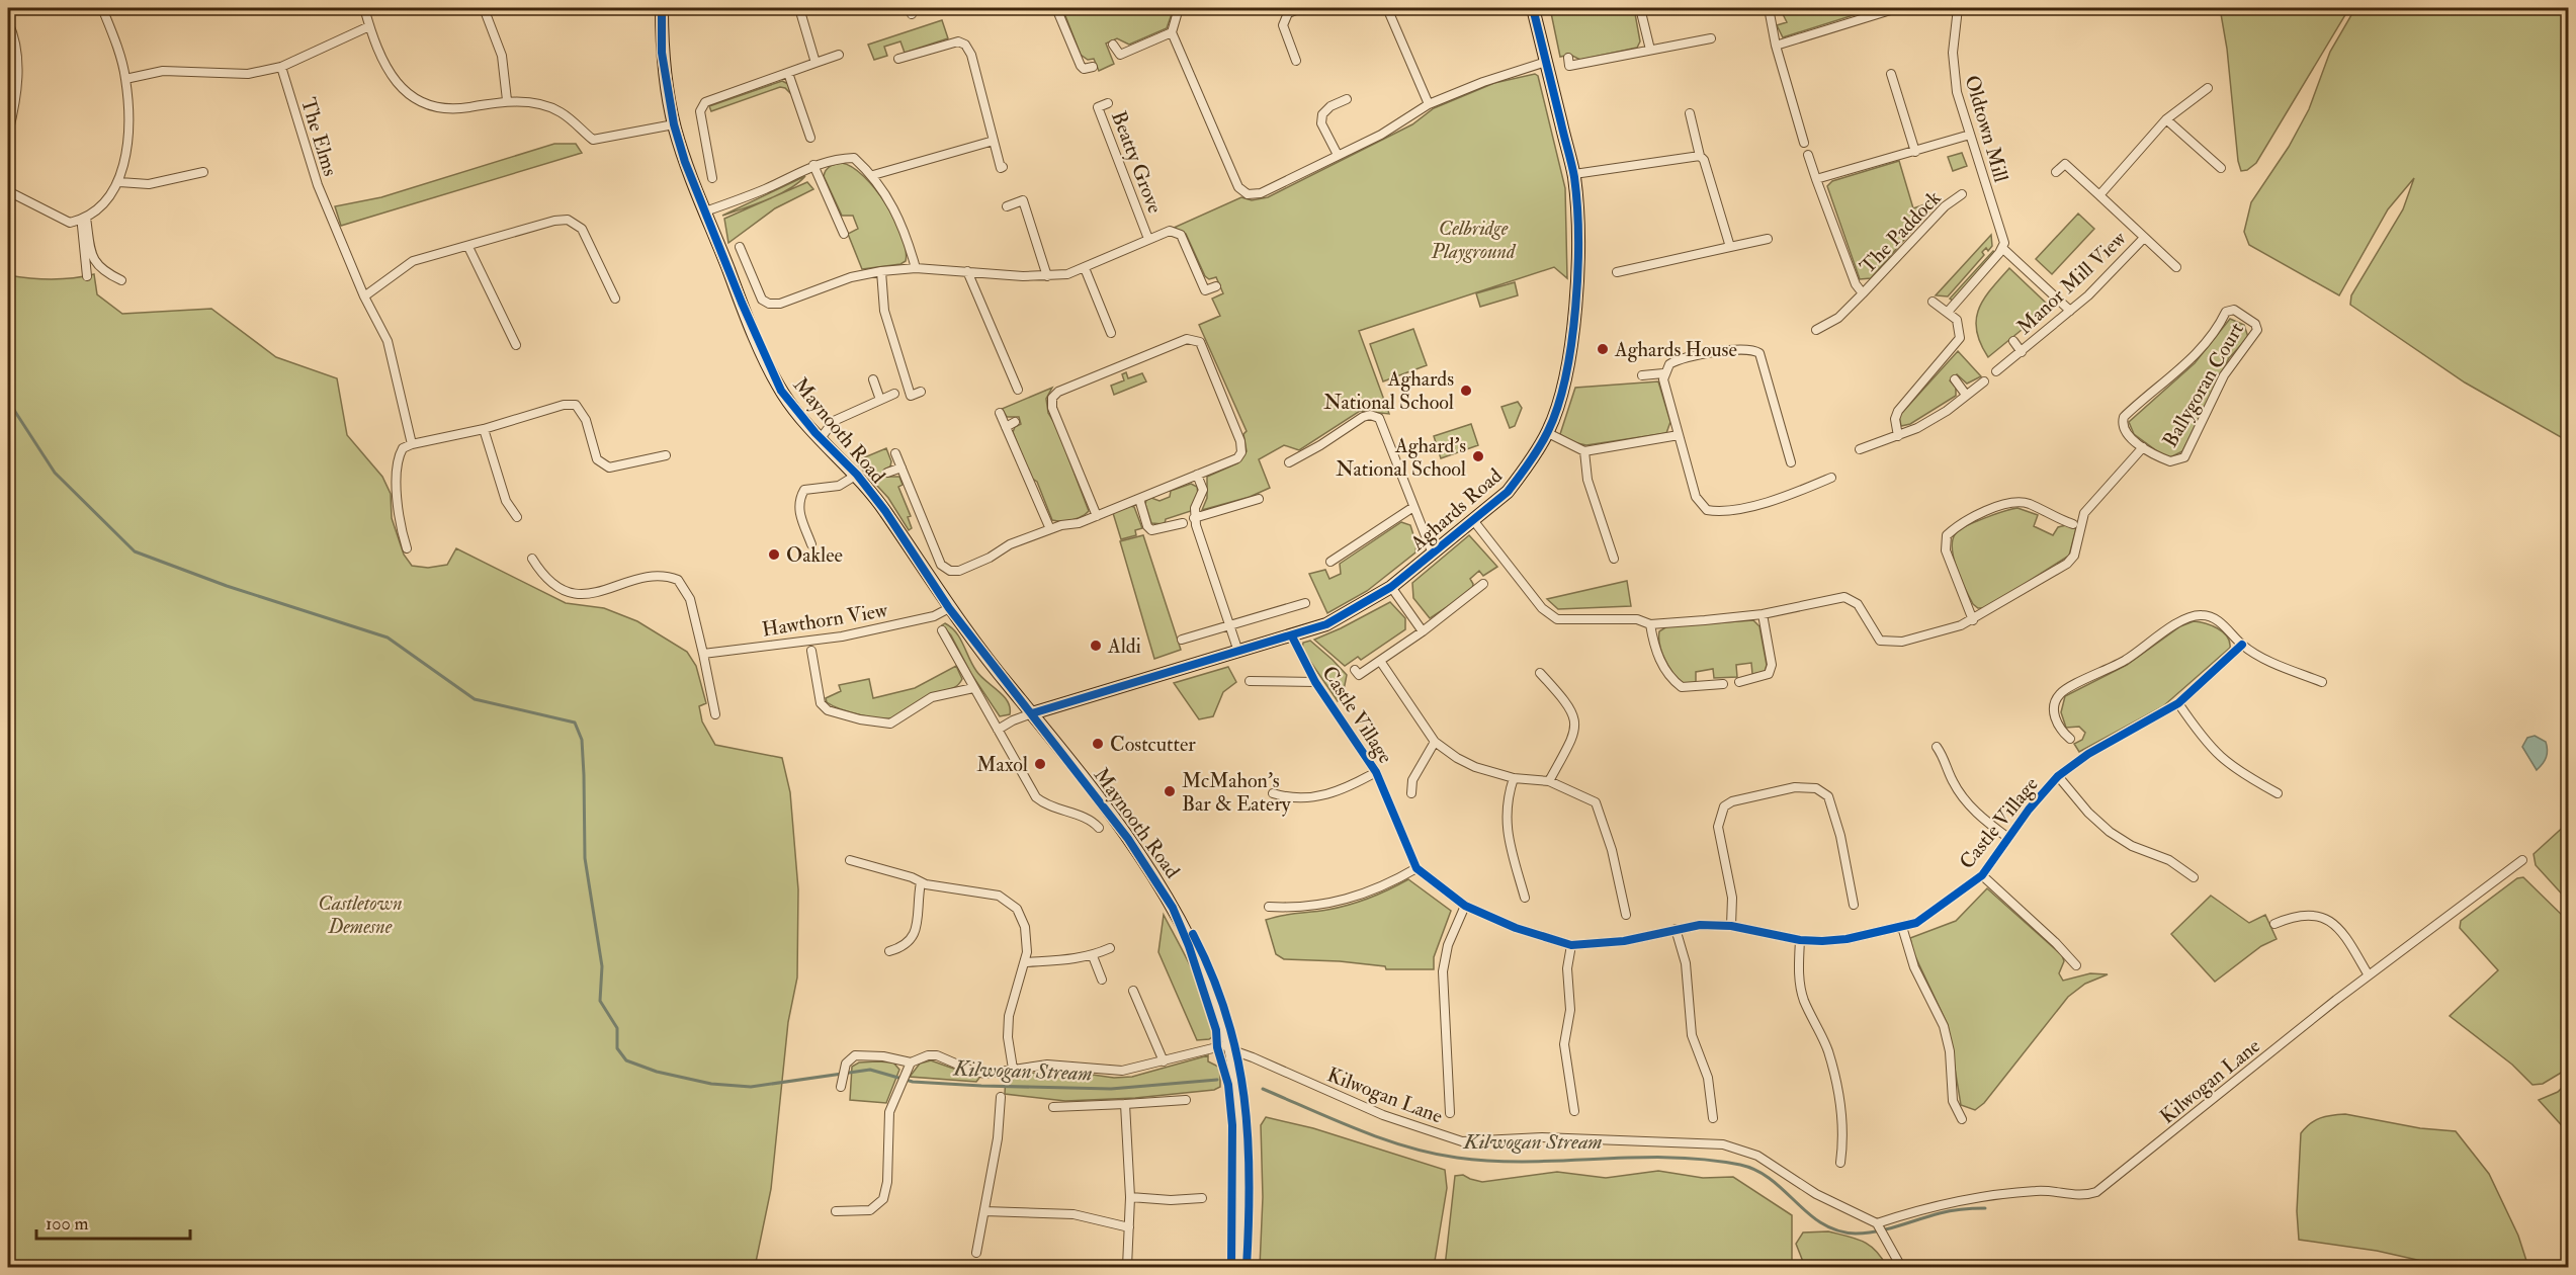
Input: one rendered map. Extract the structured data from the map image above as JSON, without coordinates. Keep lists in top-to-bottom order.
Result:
{
  "streets": {
    "main road": ["Maynooth Road", "Aghards Road"],
    "street": [
      "Oldtown Mill",
      "The Elms",
      "Beatty Grove",
      "The Paddock",
      "Manor Mill View",
      "Ballygoran Court",
      "Hawthorn View",
      "Castle Village",
      "Kilwogan Lane"
    ]
  },
  "crossings": [
    ["Maynooth Road", "Aghards Road"],
    ["Maynooth Road", "Hawthorn View"],
    ["Maynooth Road", "Kilwogan Lane"],
    ["Aghards Road", "Castle Village"]
  ],
  "water": ["Kilwogan Stream"],
  "parks": ["Celbridge Playground", "Castletown Demesne"],
  "places": [
    "Aghards House",
    "Aghards National School",
    "Aghard's National School",
    "Oaklee",
    "Aldi",
    "Costcutter",
    "Maxol",
    "McMahon’s Bar & Eatery"
  ],
  "scale_bar": "100 m"
}
